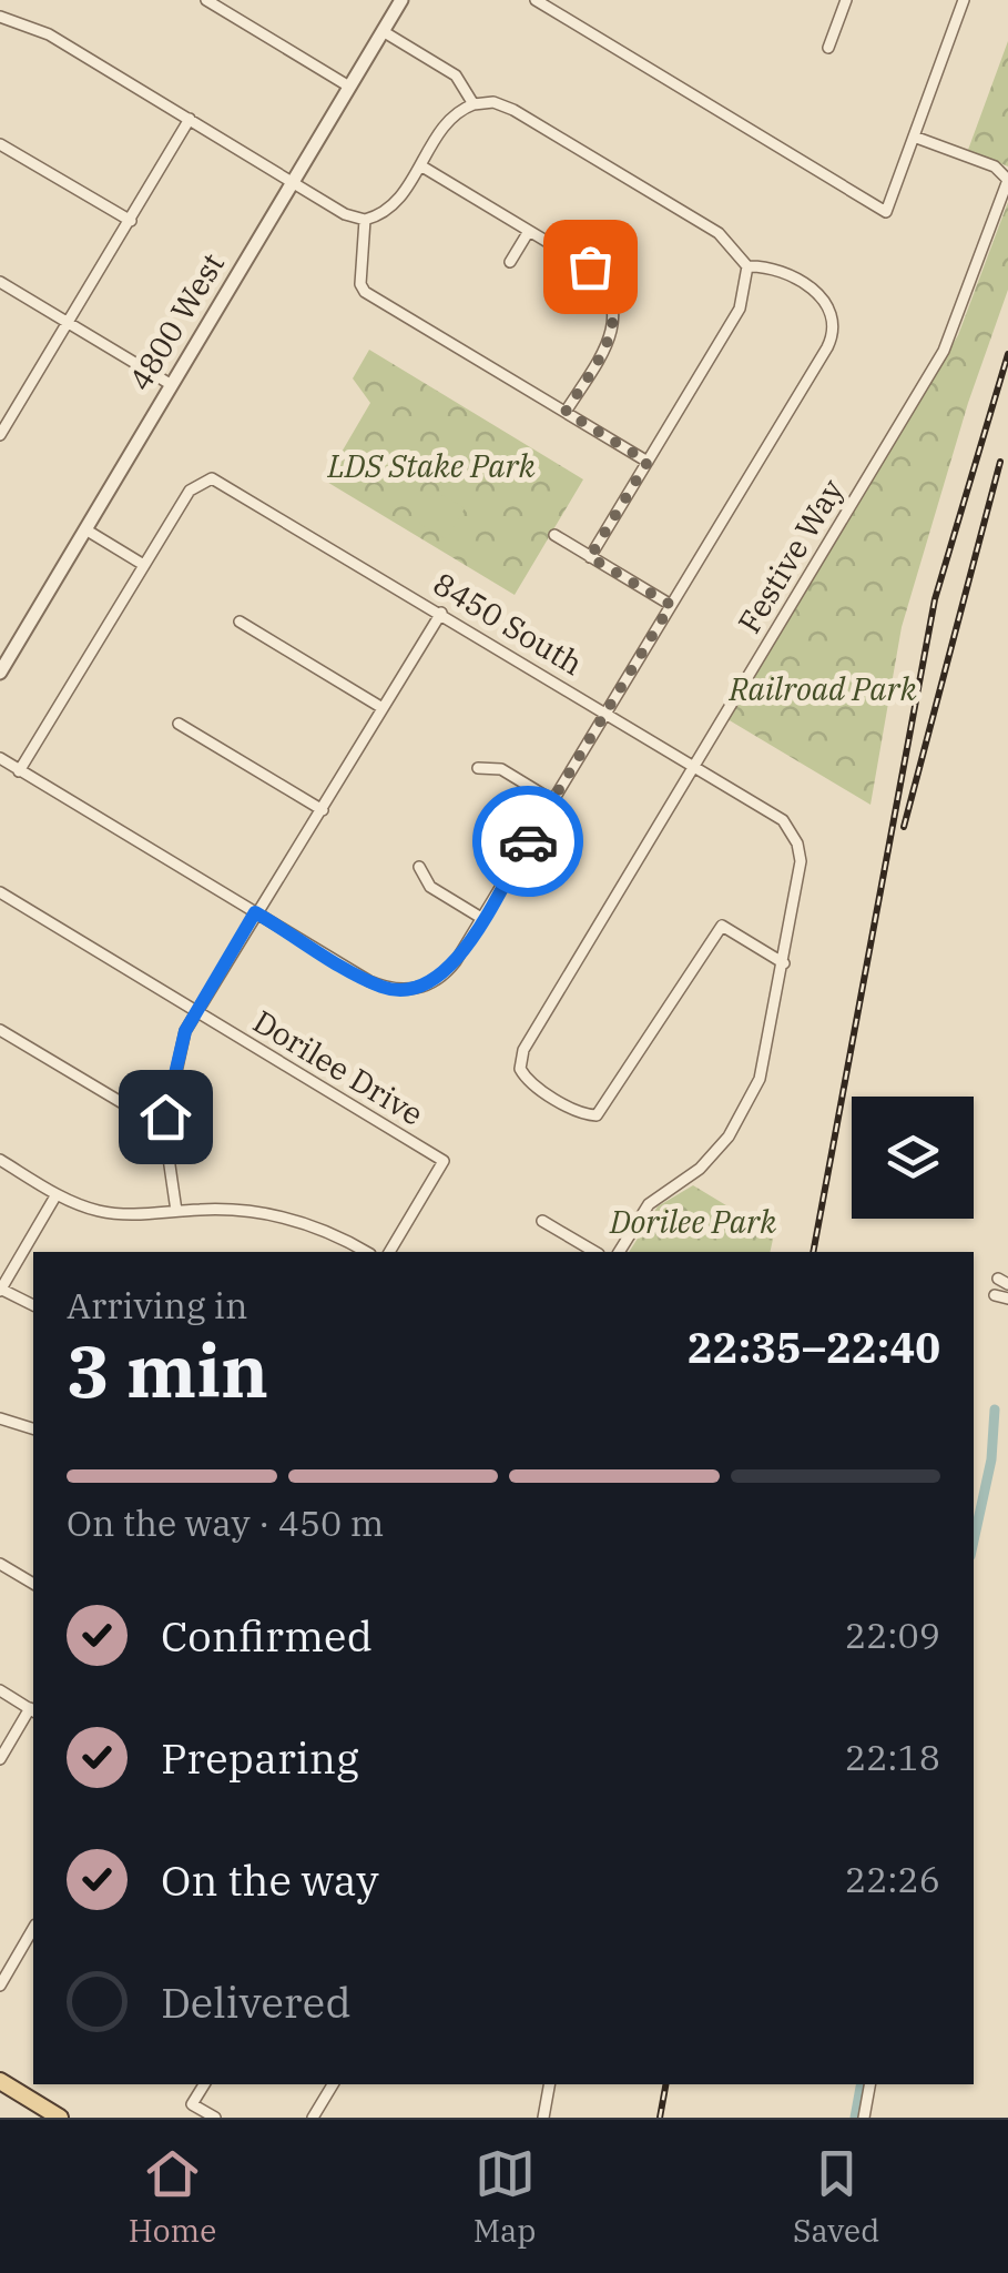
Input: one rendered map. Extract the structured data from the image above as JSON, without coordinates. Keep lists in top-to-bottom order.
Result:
{
  "streets": {
    "street": [
      "4800 West",
      "Festive Way",
      "8450 South",
      "Dorilee Drive"
    ]
  },
  "crossings": [
    ["Festive Way", "8450 South"]
  ],
  "parks": ["LDS Stake Park", "Railroad Park", "Dorilee Park"],
  "page": {
    "heading": ["3 min", "Arriving in", "22:35–22:40"],
    "bar": "On the way · 450 m",
    "list": [
      ["Confirmed", "22:09"],
      ["Preparing", "22:18"],
      ["On the way", "22:26"],
      "Delivered"
    ],
    "tabs": ["Home", "Map", "Saved"]
  }
}
